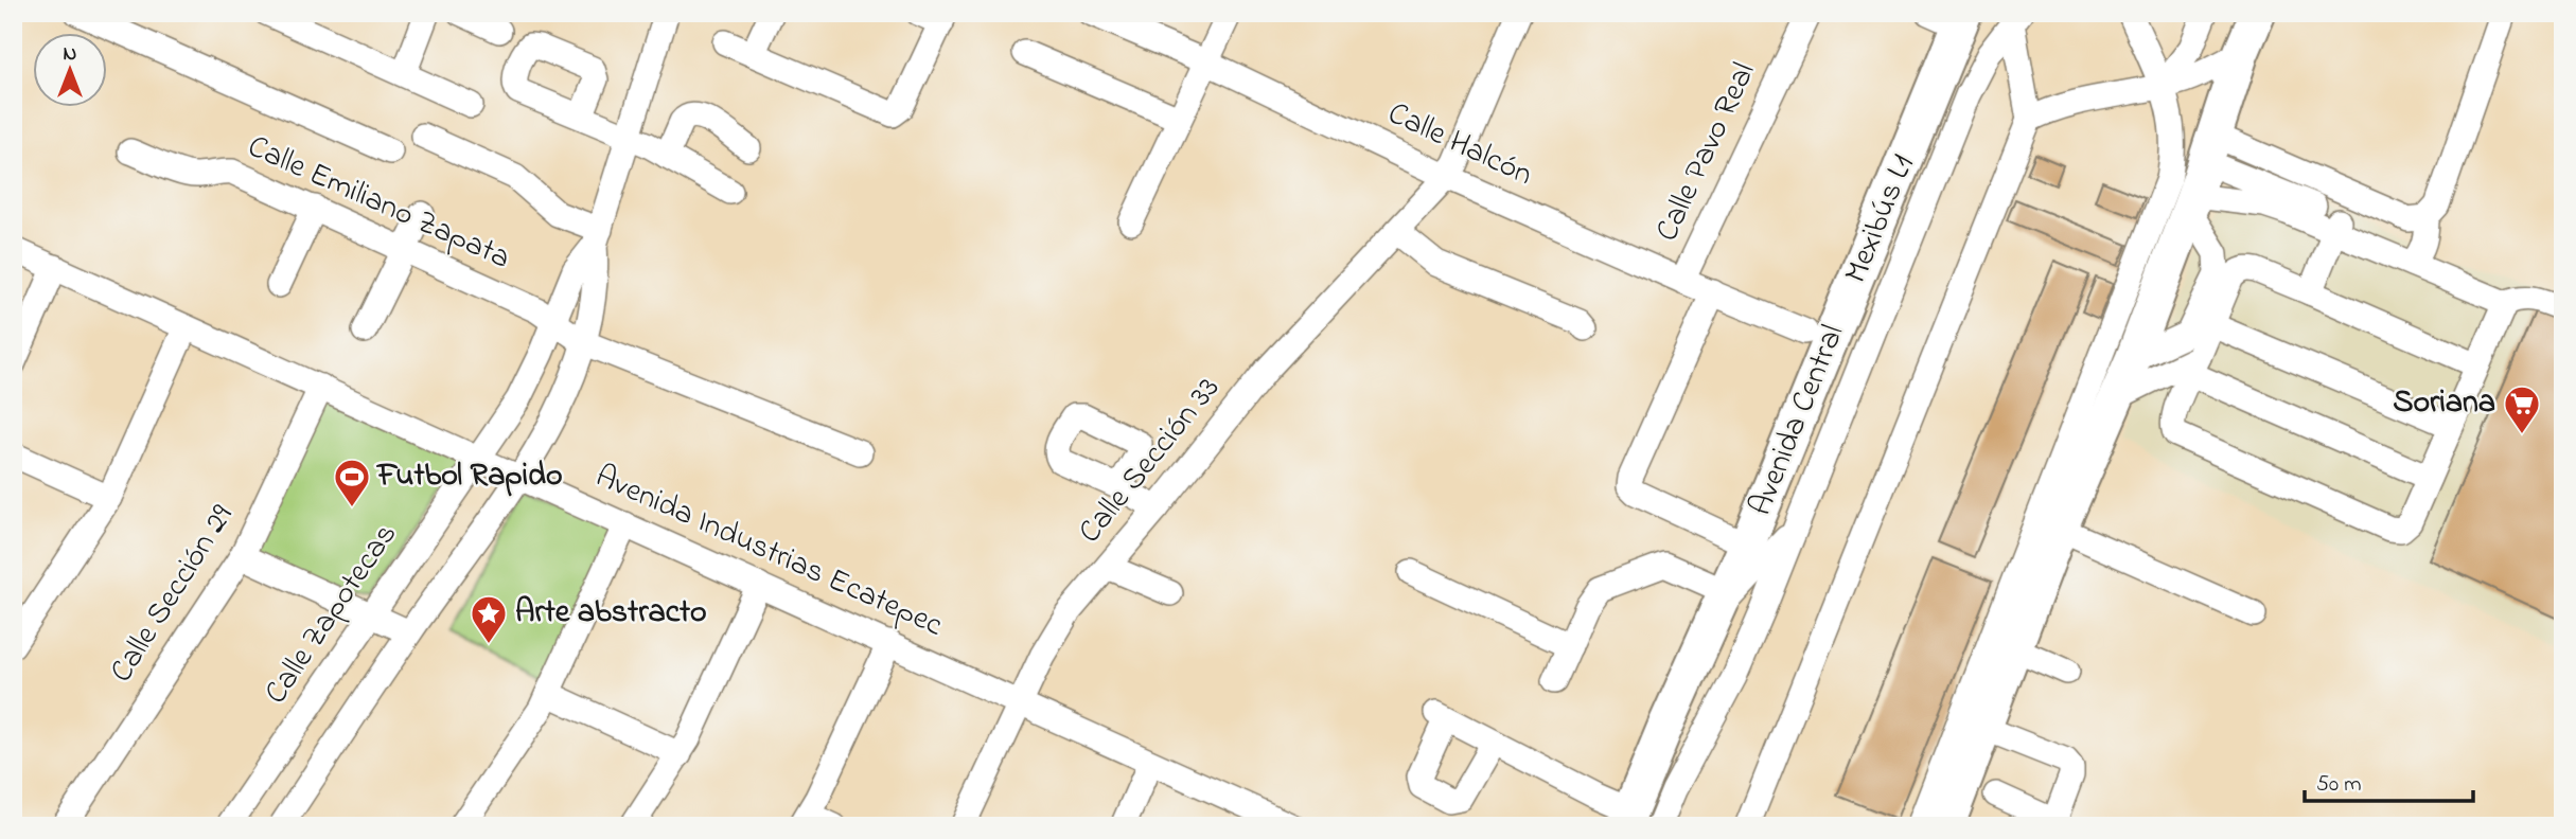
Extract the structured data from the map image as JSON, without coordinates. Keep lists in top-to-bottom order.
{
  "streets": {
    "highway": ["Avenida Central"],
    "street": [
      "Calle Halcón",
      "Calle Pavo Real",
      "Calle Emiliano Zapata",
      "Mexibús L1",
      "Calle Sección 33",
      "Avenida Industrias Ecatepec",
      "Calle Sección 29",
      "Calle Zapotecas"
    ]
  },
  "crossings": [
    ["Calle Halcón", "Calle Pavo Real"],
    ["Calle Halcón", "Calle Sección 33"],
    ["Calle Emiliano Zapata", "Calle Zapotecas"],
    ["Mexibús L1", "Avenida Central"],
    ["Calle Sección 33", "Avenida Industrias Ecatepec"],
    ["Avenida Industrias Ecatepec", "Calle Sección 29"],
    ["Avenida Industrias Ecatepec", "Calle Zapotecas"]
  ],
  "places": {
    "supermarket": ["Soriana"],
    "sports": ["Futbol Rapido"],
    "place": ["Arte abstracto"]
  },
  "scale_bar": "50 m",
  "north": "top"
}
